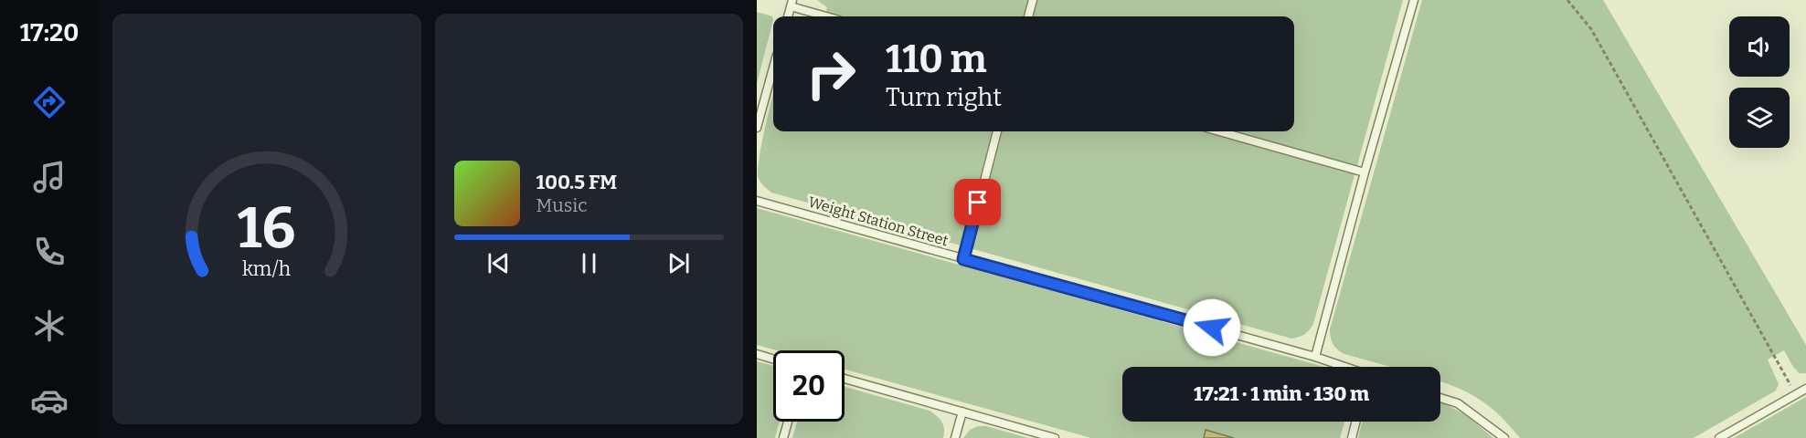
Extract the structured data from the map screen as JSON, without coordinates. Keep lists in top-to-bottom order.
{
  "streets": {
    "lane": ["Weight Station Street"]
  },
  "page": {
    "tabs": "17:20",
    "turn": ["110 m", "Turn right"],
    "song": ["100.5 FM", "Music"],
    "limit": "20",
    "trip": "17:21 · 1 min · 130 m",
    "gauge": ["16", "km/h"]
  }
}
